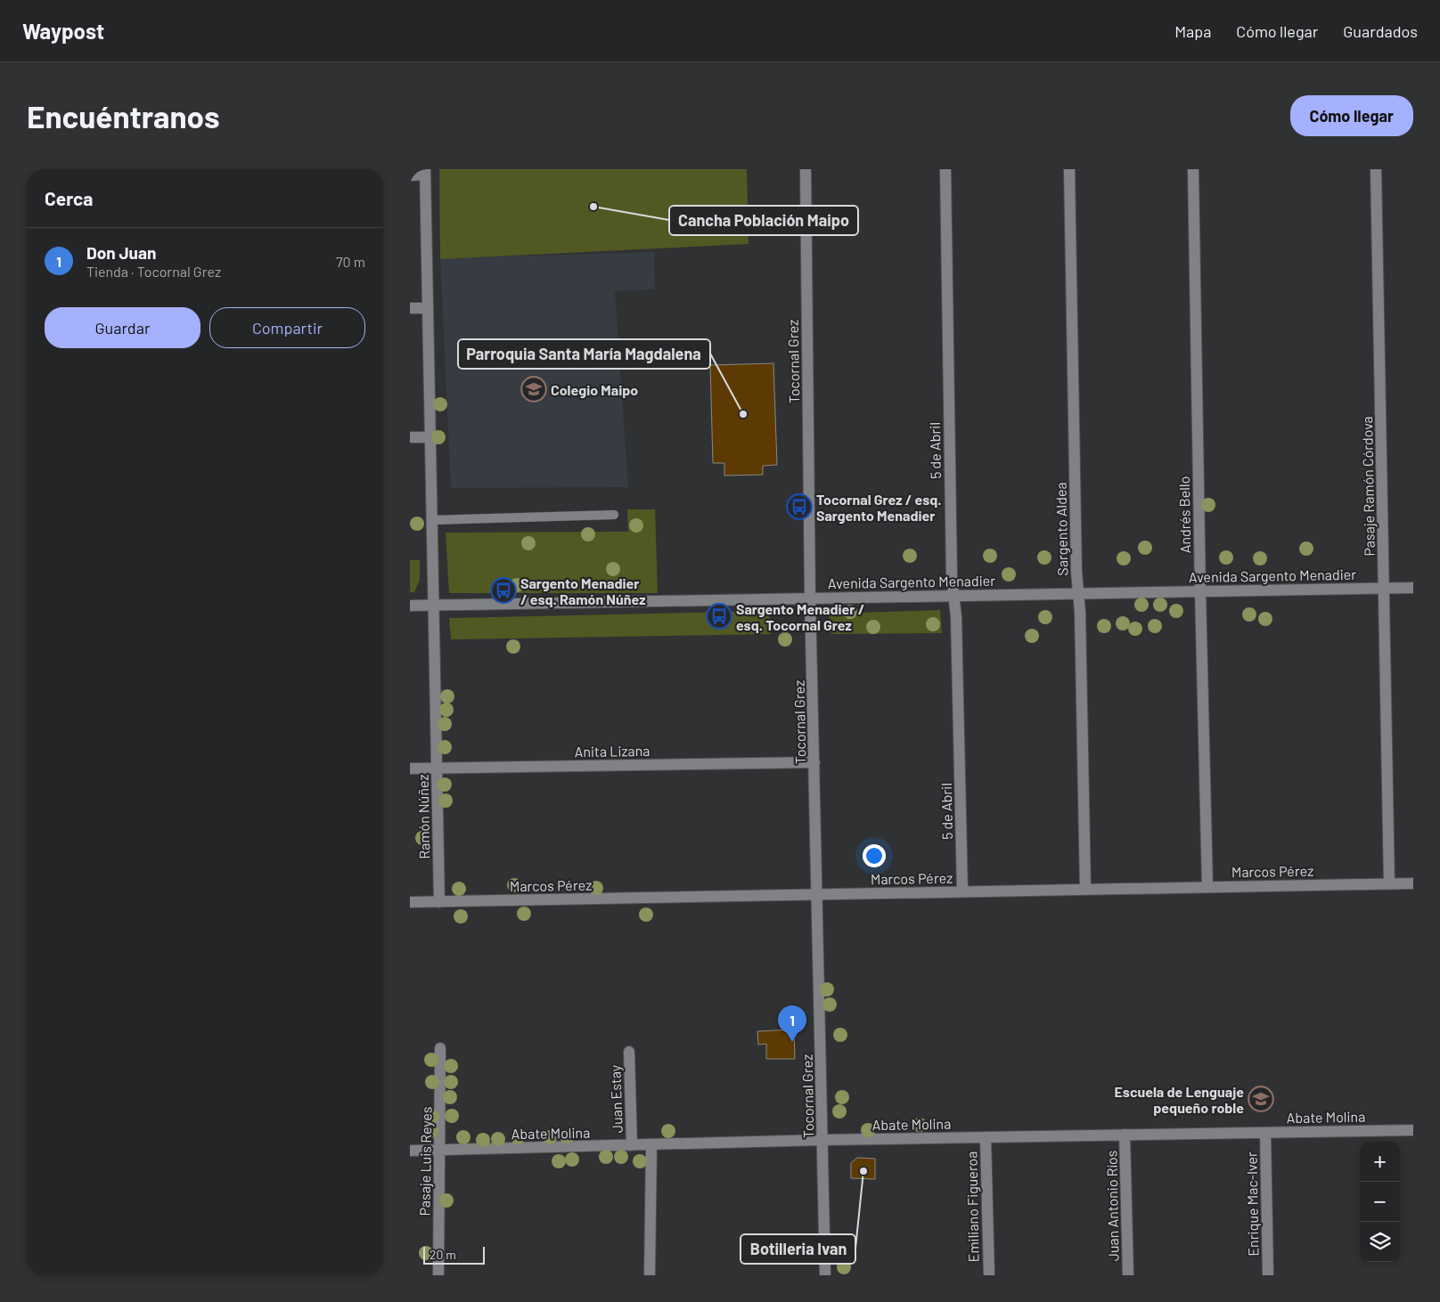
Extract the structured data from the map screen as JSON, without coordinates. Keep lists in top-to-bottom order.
{
  "streets": {
    "street": [
      "Tocornal Grez",
      "5 de Abril",
      "Pasaje Ramón Córdova",
      "Andrés Bello",
      "Sargento Aldea",
      "Avenida Sargento Menadier",
      "Anita Lizana",
      "Ramón Núñez",
      "Marcos Pérez",
      "Juan Estay",
      "Abate Molina",
      "Pasaje Luis Reyes",
      "Enrique Mac-Iver",
      "Juan Antonio Ríos",
      "Emiliano Figueroa"
    ]
  },
  "crossings": [
    ["Tocornal Grez", "Avenida Sargento Menadier"],
    ["Tocornal Grez", "Anita Lizana"],
    ["Tocornal Grez", "Marcos Pérez"],
    ["Tocornal Grez", "Abate Molina"],
    ["5 de Abril", "Avenida Sargento Menadier"],
    ["5 de Abril", "Marcos Pérez"],
    ["Pasaje Ramón Córdova", "Avenida Sargento Menadier"],
    ["Pasaje Ramón Córdova", "Marcos Pérez"],
    ["Andrés Bello", "Avenida Sargento Menadier"],
    ["Andrés Bello", "Marcos Pérez"],
    ["Sargento Aldea", "Avenida Sargento Menadier"],
    ["Sargento Aldea", "Marcos Pérez"],
    ["Avenida Sargento Menadier", "Ramón Núñez"],
    ["Anita Lizana", "Ramón Núñez"],
    ["Ramón Núñez", "Marcos Pérez"],
    ["Juan Estay", "Abate Molina"],
    ["Abate Molina", "Pasaje Luis Reyes"],
    ["Abate Molina", "Enrique Mac-Iver"],
    ["Abate Molina", "Juan Antonio Ríos"],
    ["Abate Molina", "Emiliano Figueroa"]
  ],
  "places": {
    "other": ["Cancha Población Maipo", "Parroquia Santa María Magdalena", "Botilleria Ivan"],
    "school or university": ["Colegio Maipo", "Escuela de Lenguaje pequeño roble"],
    "bus stop": ["Tocornal Grez / esq. Sargento Menadier", "Sargento Menadier / esq. Ramón Núñez", "Sargento Menadier / esq. Tocornal Grez"]
  },
  "scale_bar": "20 m",
  "page": {
    "header": "Waypost",
    "nav": ["Mapa", "Cómo llegar", "Guardados"],
    "buttons": [
      "Cómo llegar",
      ["Guardar", "Compartir"]
    ],
    "title": "Encuéntranos",
    "heading": "Cerca",
    "list": [
      {
        "mark": "1",
        "name": "Don Juan",
        "note": "Tienda · Tocornal Grez",
        "value": "70 m"
      }
    ],
    "pins": "1",
    "map_buttons": ["+", "−"],
    "scale": "20 m"
  }
}
